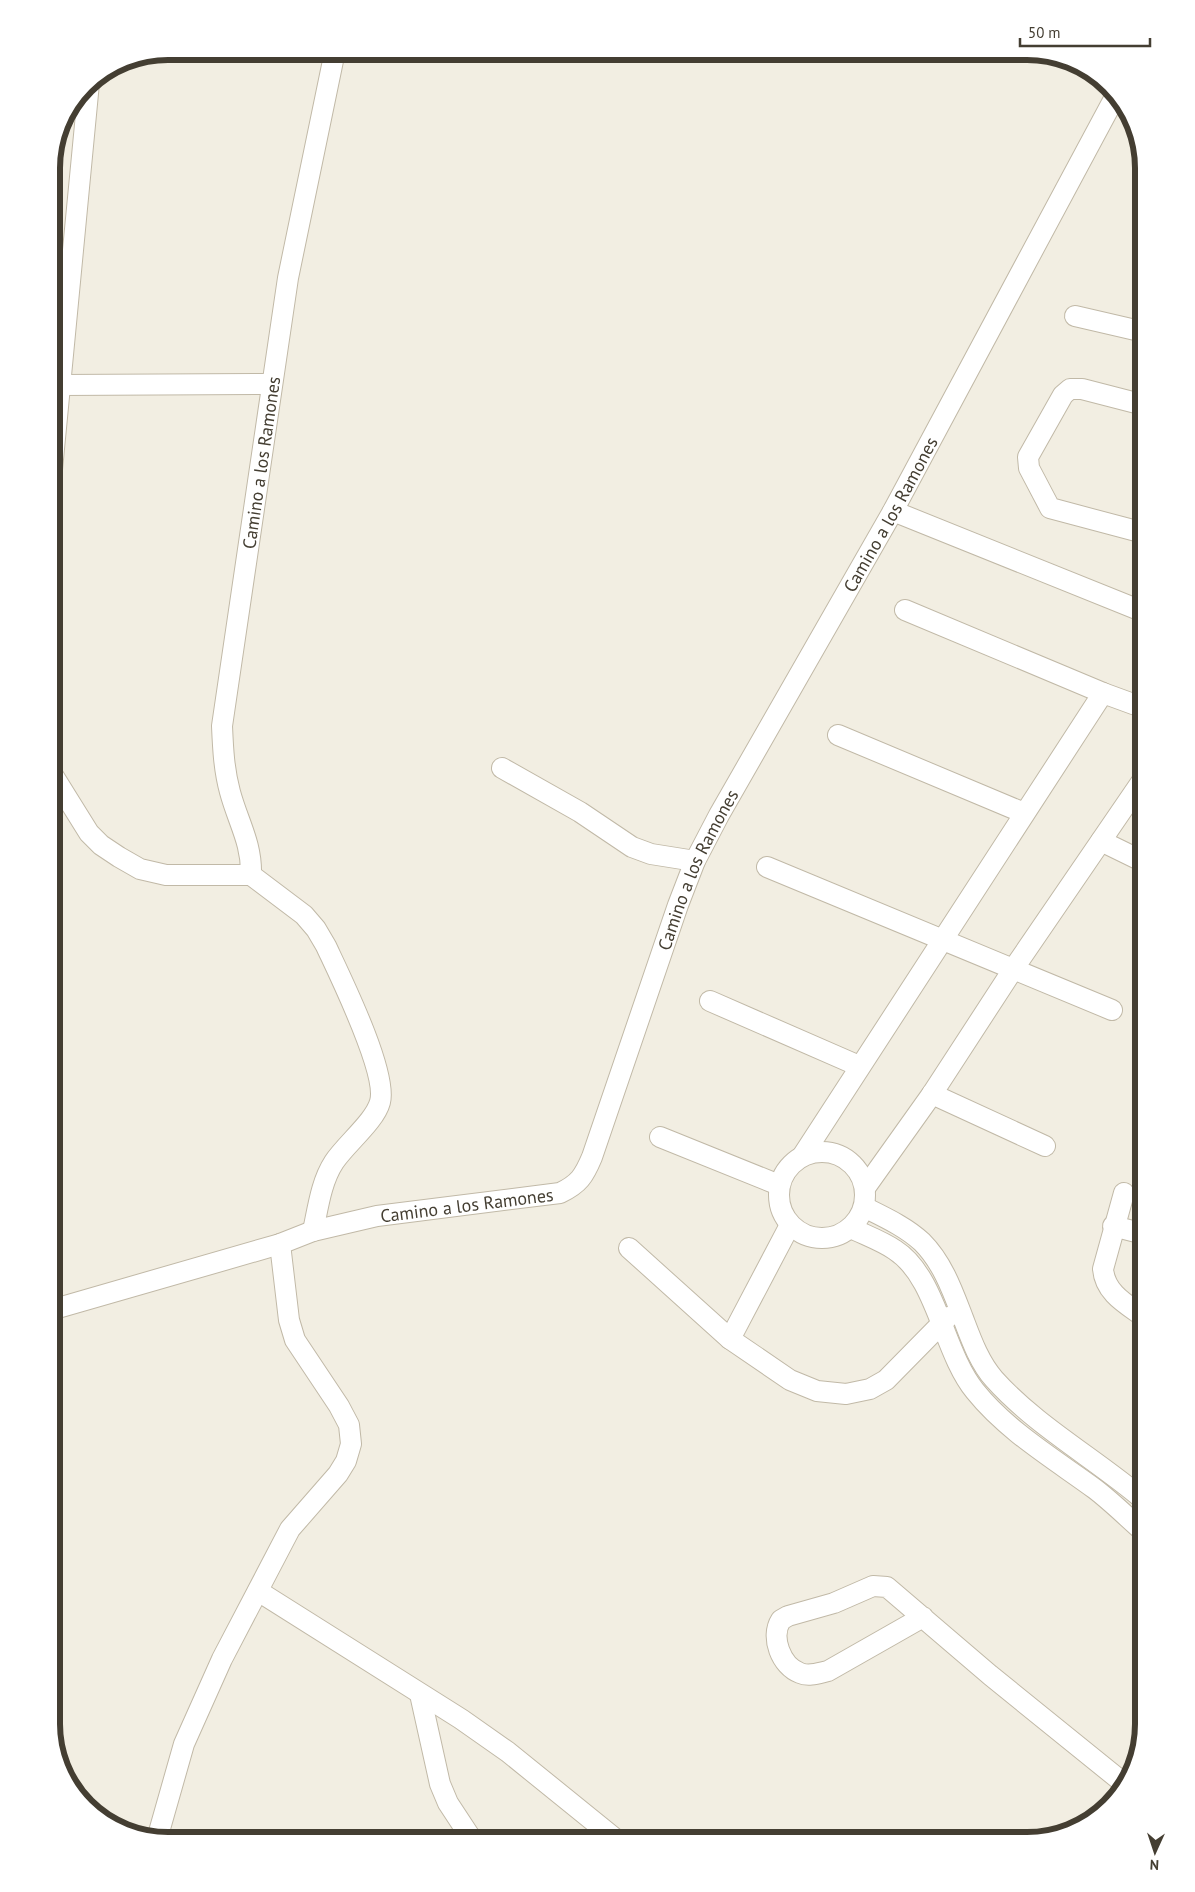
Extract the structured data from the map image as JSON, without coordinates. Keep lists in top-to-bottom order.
{
  "streets": {
    "street": ["Camino a los Ramones"]
  },
  "scale_bar": "50 m",
  "north": "bottom"
}
